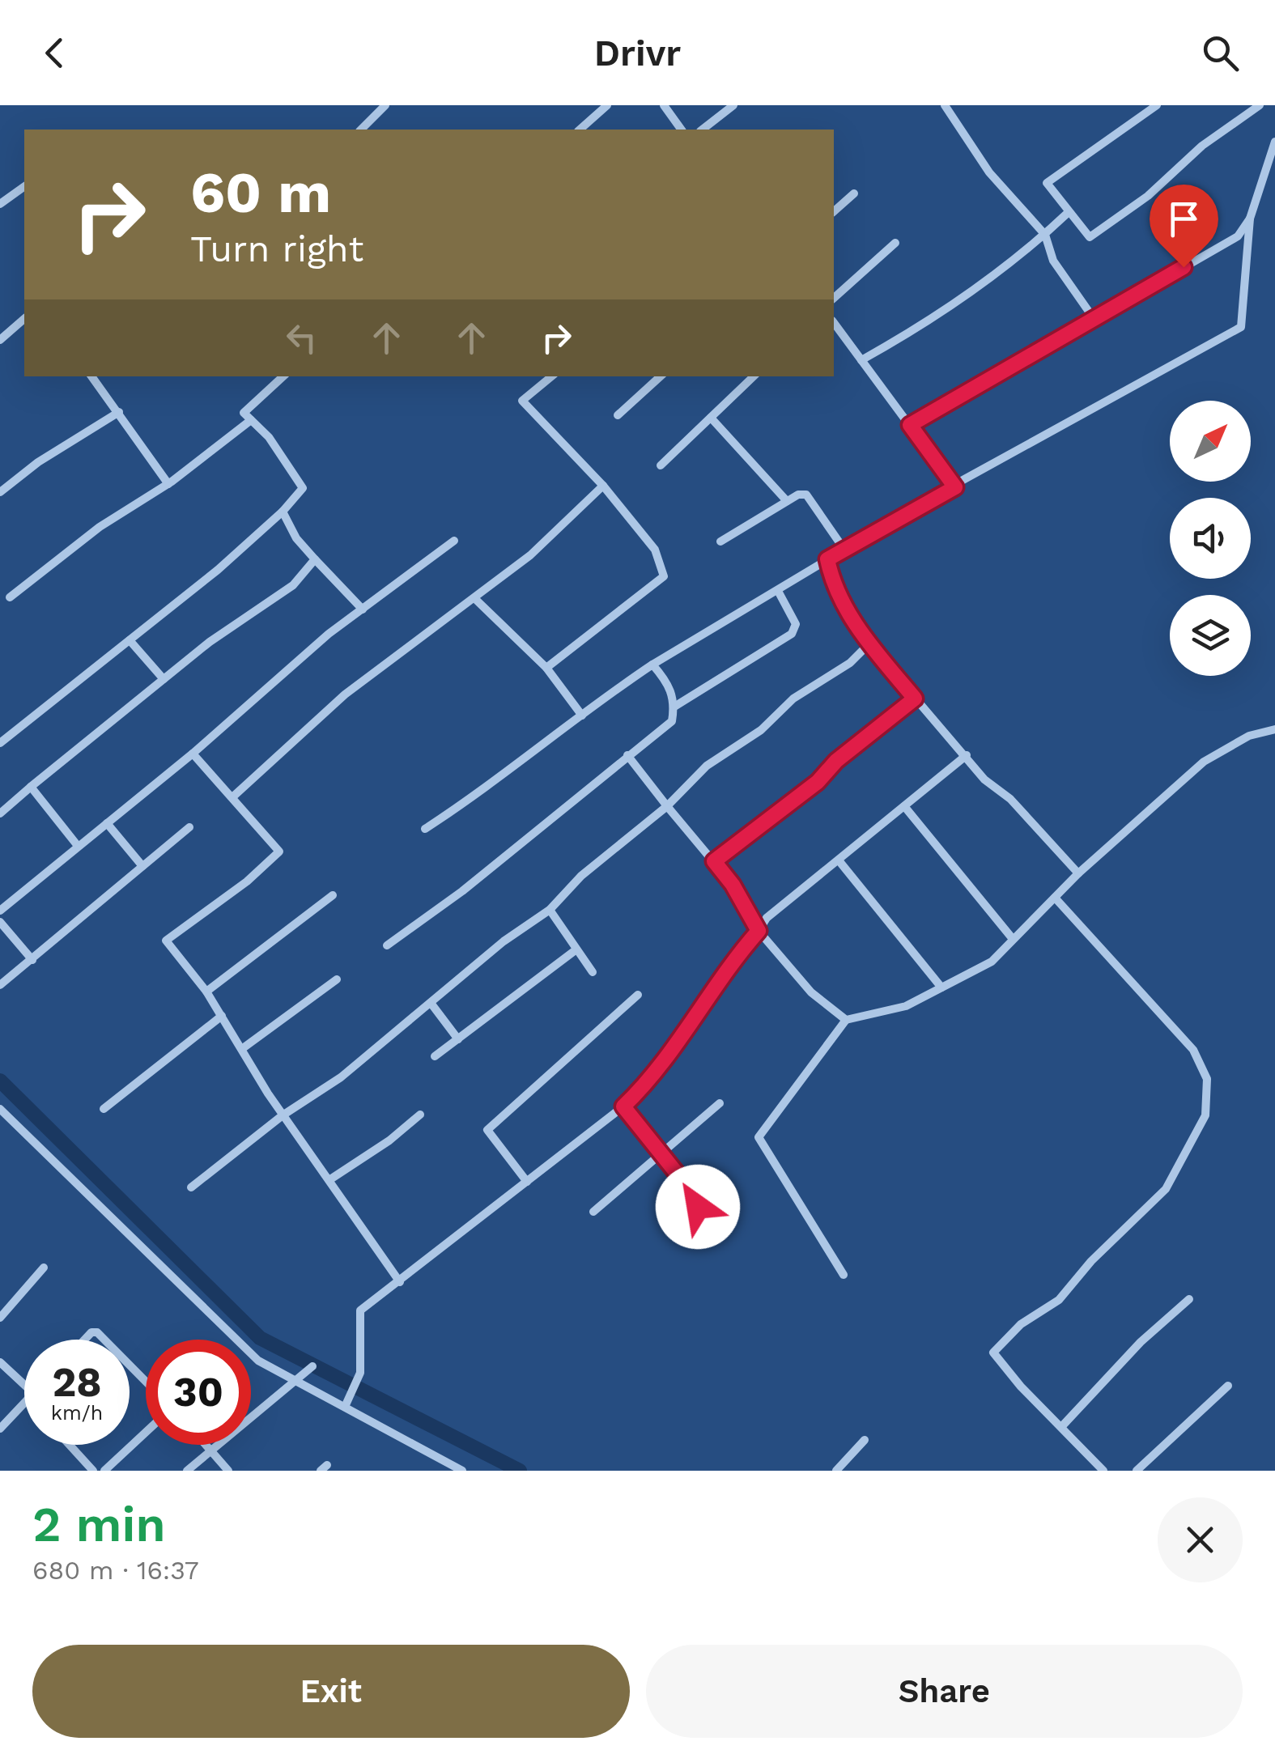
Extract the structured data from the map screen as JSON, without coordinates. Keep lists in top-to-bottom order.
{
  "north": "top right",
  "page": {
    "header": "Drivr",
    "turn": ["60 m", "Turn right"],
    "speed": "28 km/h",
    "limit": "30",
    "heading": ["2 min", "680 m · 16:37"],
    "buttons": ["Exit", "Share"]
  }
}
